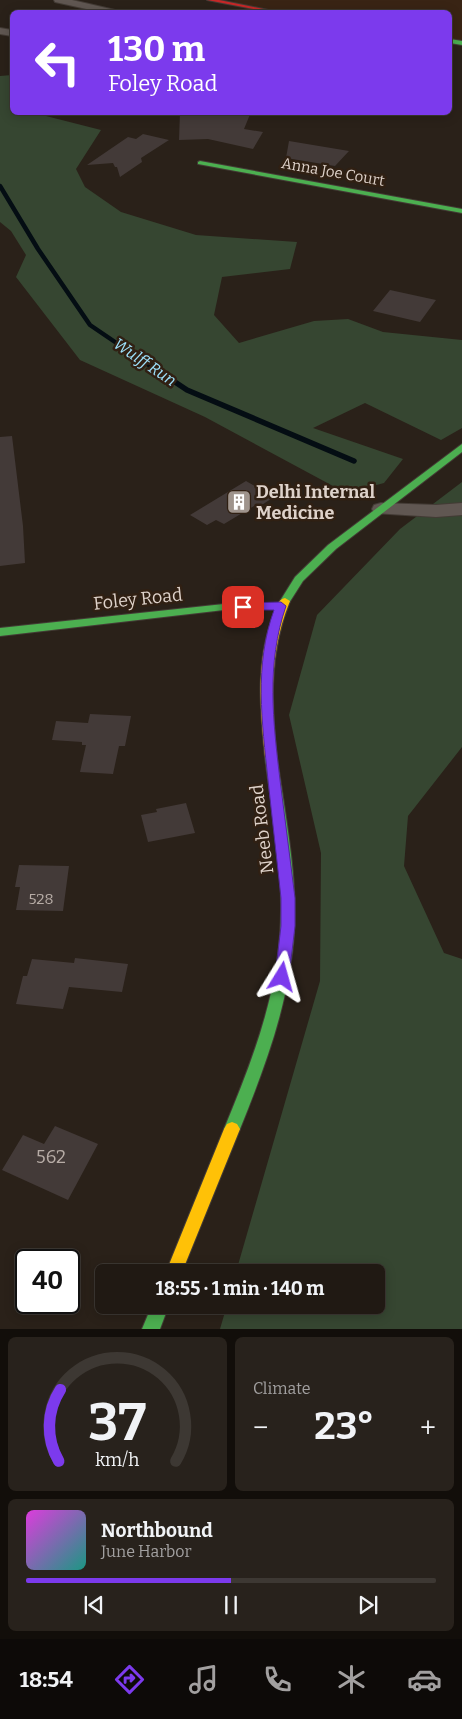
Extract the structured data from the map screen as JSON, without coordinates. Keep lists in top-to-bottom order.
{
  "streets": {
    "street": ["Anna Joe Court", "Foley Road", "Neeb Road"]
  },
  "crossings": [
    ["Foley Road", "Neeb Road"]
  ],
  "water": ["Wulff Run"],
  "places": {
    "building": ["Delhi Internal Medicine"]
  },
  "house_numbers": ["528", "562"],
  "page": {
    "turn": ["130 m", "Foley Road"],
    "limit": "40",
    "trip": "18:55 · 1 min · 140 m",
    "tile": "Climate",
    "heat": ["−", "23°", "+"],
    "song": ["Northbound", "June Harbor"],
    "tabs": "18:54",
    "gauge": ["37", "km/h"]
  }
}
